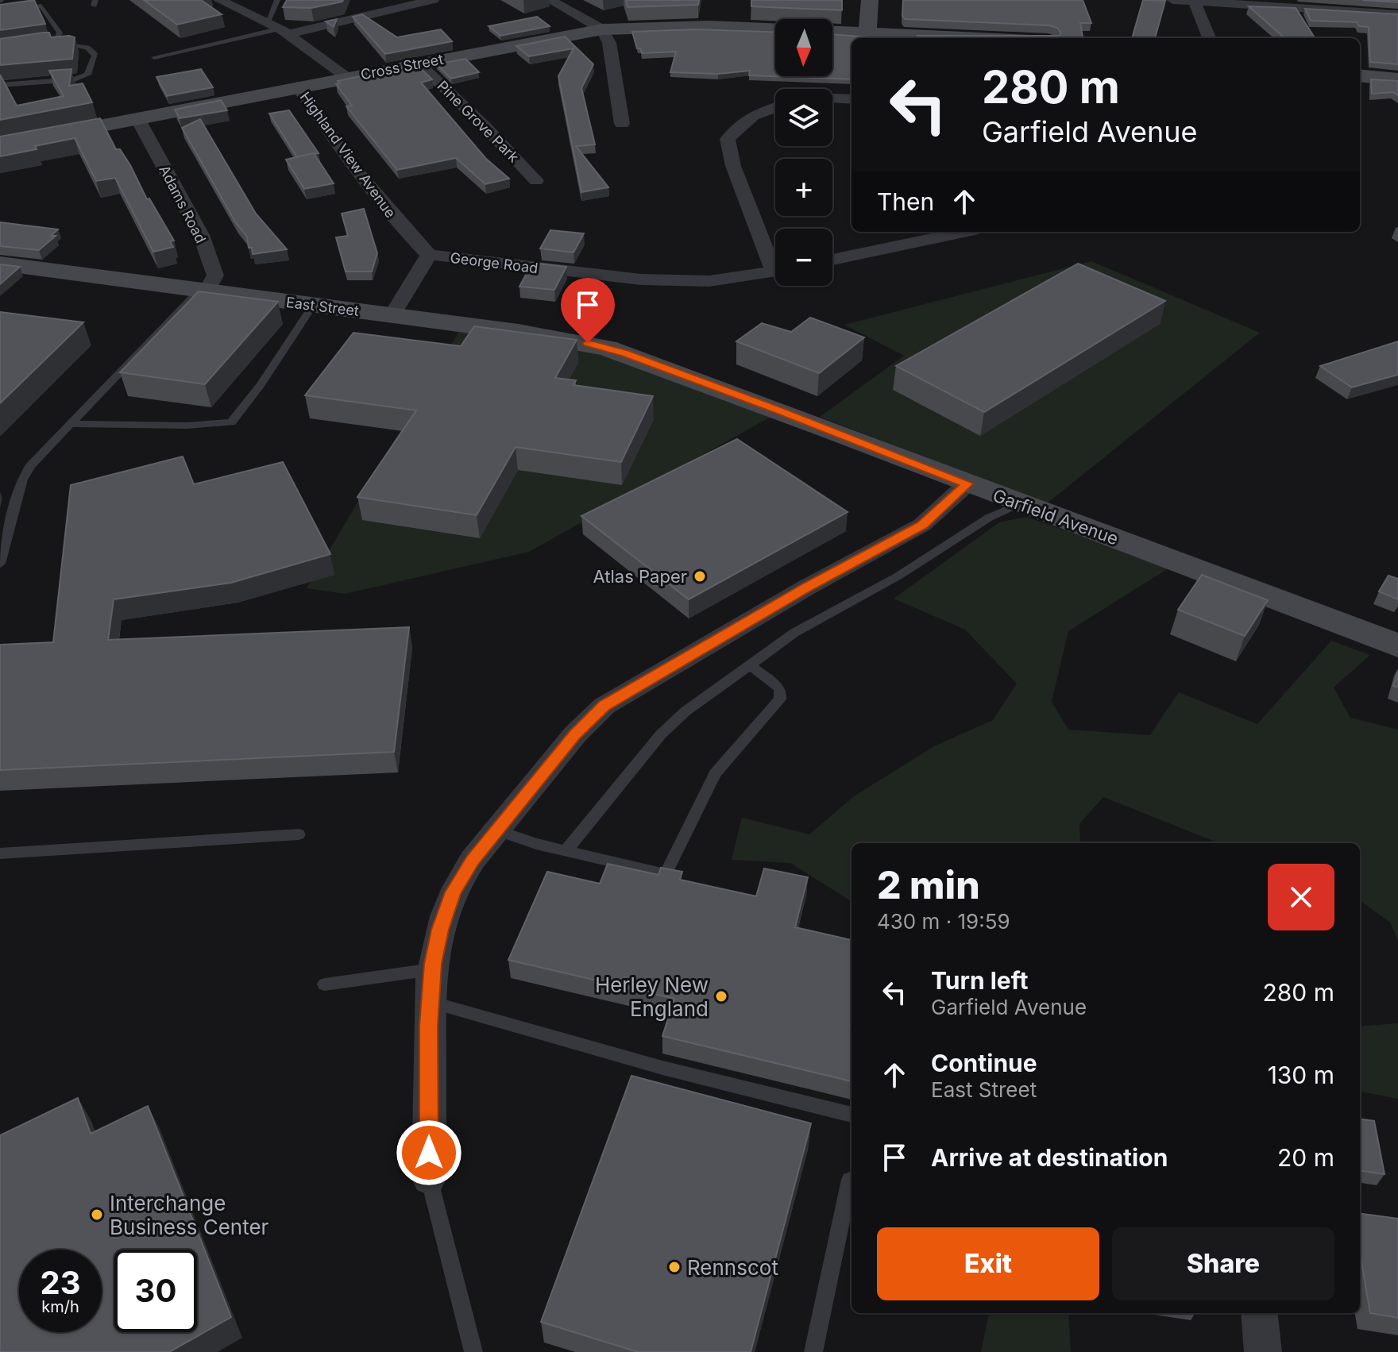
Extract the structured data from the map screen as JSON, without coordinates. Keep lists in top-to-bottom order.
{
  "streets": {
    "street": [
      "Cross Street",
      "Pine Grove Park",
      "Highland View Avenue",
      "Adams Road",
      "George Road",
      "East Street",
      "Garfield Avenue"
    ]
  },
  "crossings": [
    ["Cross Street", "Pine Grove Park"],
    ["Cross Street", "Highland View Avenue"],
    ["Cross Street", "Adams Road"],
    ["Highland View Avenue", "George Road"],
    ["Adams Road", "East Street"],
    ["East Street", "Garfield Avenue"]
  ],
  "places": [
    "Atlas Paper",
    "Herley New England",
    "Interchange Business Center",
    "Rennscot"
  ],
  "north": "bottom",
  "page": {
    "map_buttons": ["+", "−"],
    "turn": ["280 m", "Garfield Avenue"],
    "then": "Then",
    "heading": ["2 min", "430 m · 19:59"],
    "list": [
      {
        "name": "Turn left",
        "note": "Garfield Avenue",
        "value": "280 m"
      },
      {
        "name": "Continue",
        "note": "East Street",
        "value": "130 m"
      },
      {
        "name": "Arrive at destination",
        "value": "20 m"
      }
    ],
    "buttons": ["Exit", "Share"],
    "speed": "23 km/h",
    "limit": "30"
  }
}
